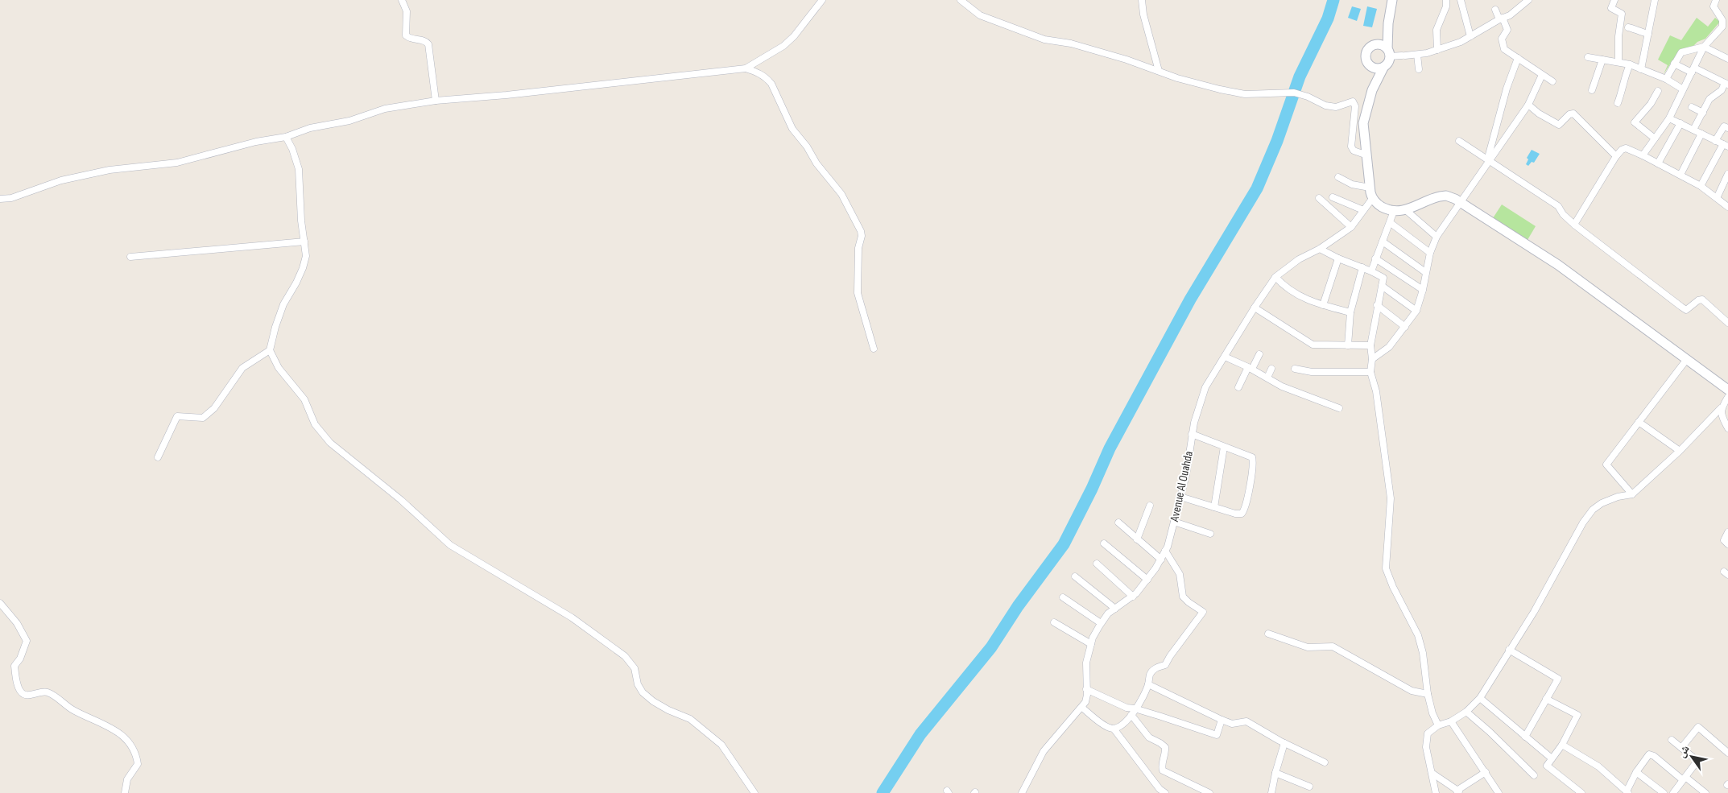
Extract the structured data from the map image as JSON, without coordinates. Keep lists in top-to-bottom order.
{
  "streets": {
    "street": ["Avenue Al Ouahda"]
  },
  "north": "top left"
}
